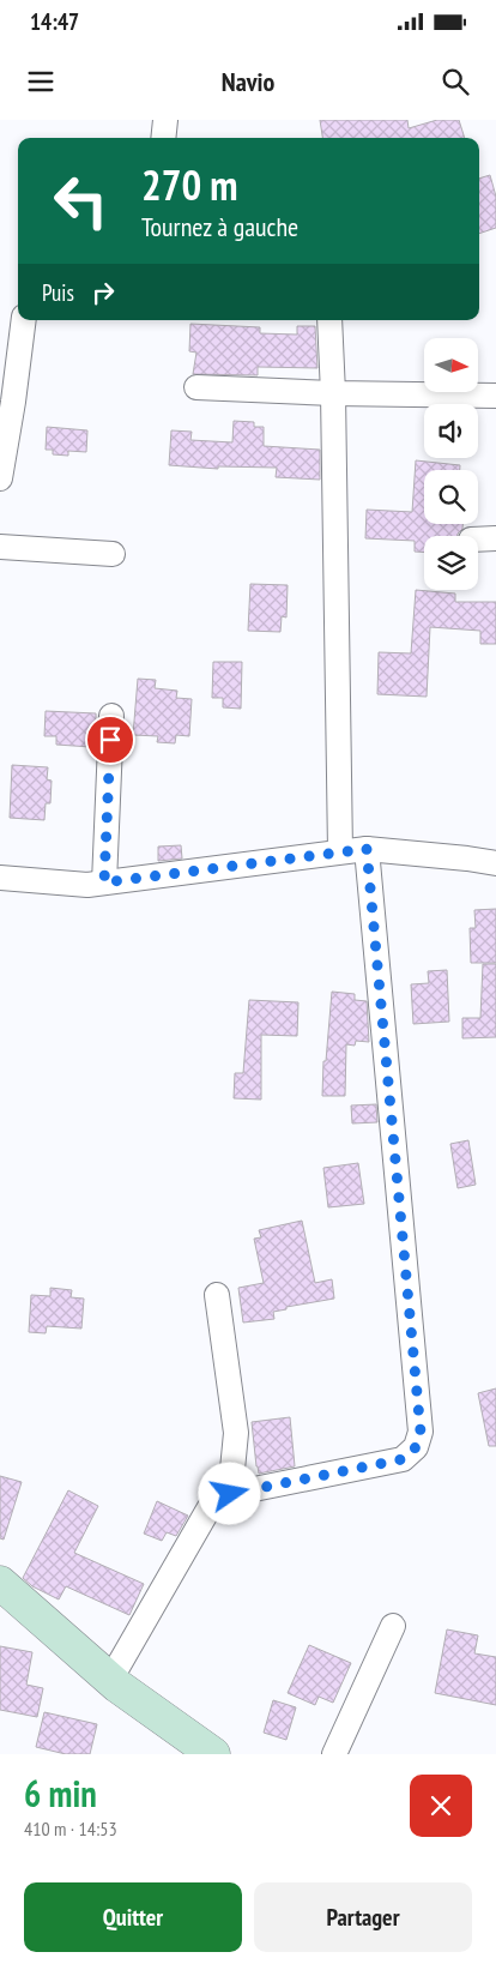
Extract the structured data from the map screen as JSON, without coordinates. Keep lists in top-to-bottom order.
{
  "north": "right",
  "page": {
    "status": "14:47",
    "header": "Navio",
    "turn": ["270 m", "Tournez à gauche"],
    "then": "Puis",
    "heading": ["6 min", "410 m · 14:53"],
    "buttons": ["Quitter", "Partager"]
  }
}
